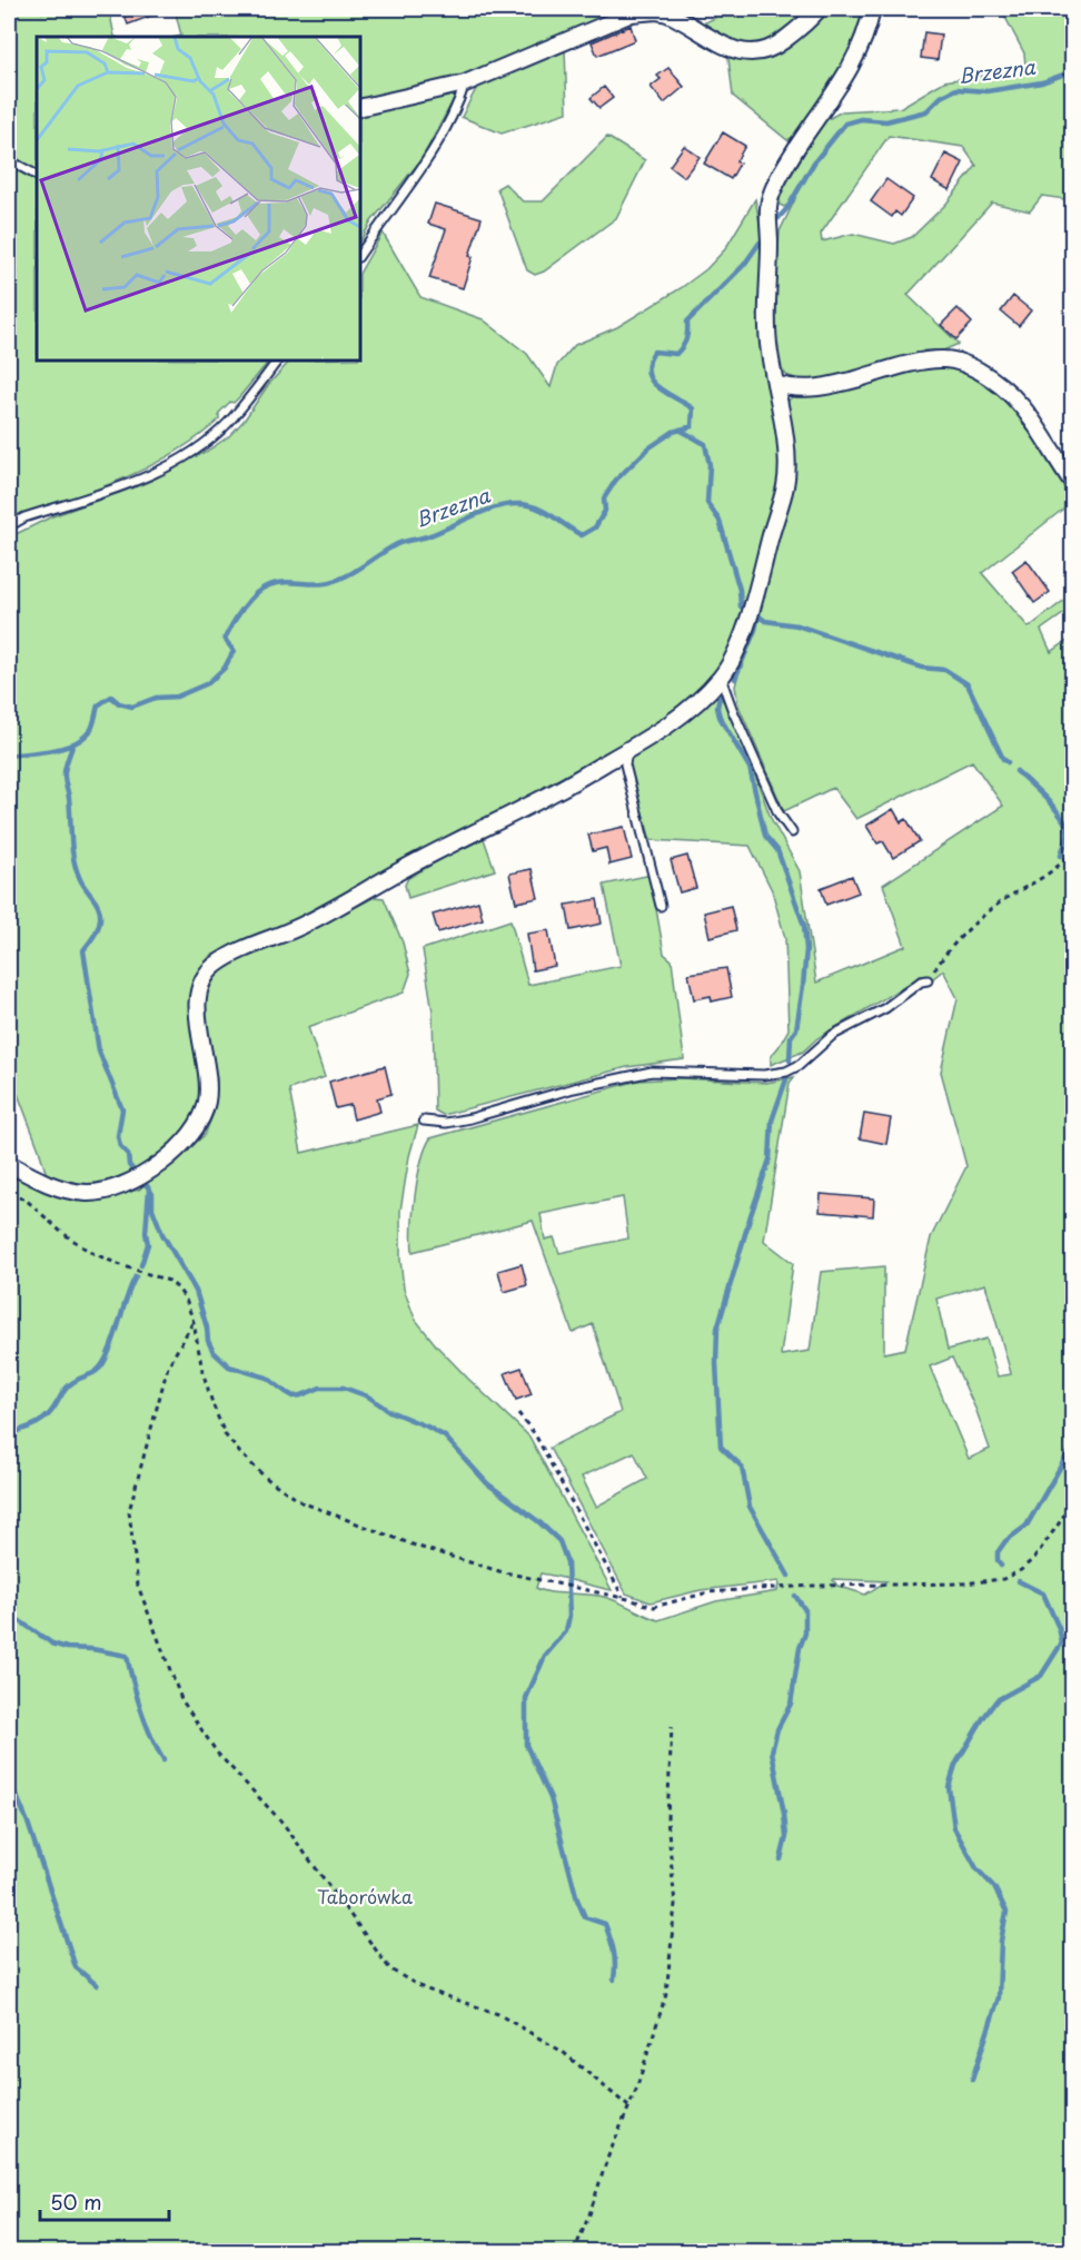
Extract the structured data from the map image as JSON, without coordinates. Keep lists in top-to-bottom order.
{
  "water": ["Brzezna"],
  "parks": ["Taborówka"],
  "scale_bar": "50 m"
}
